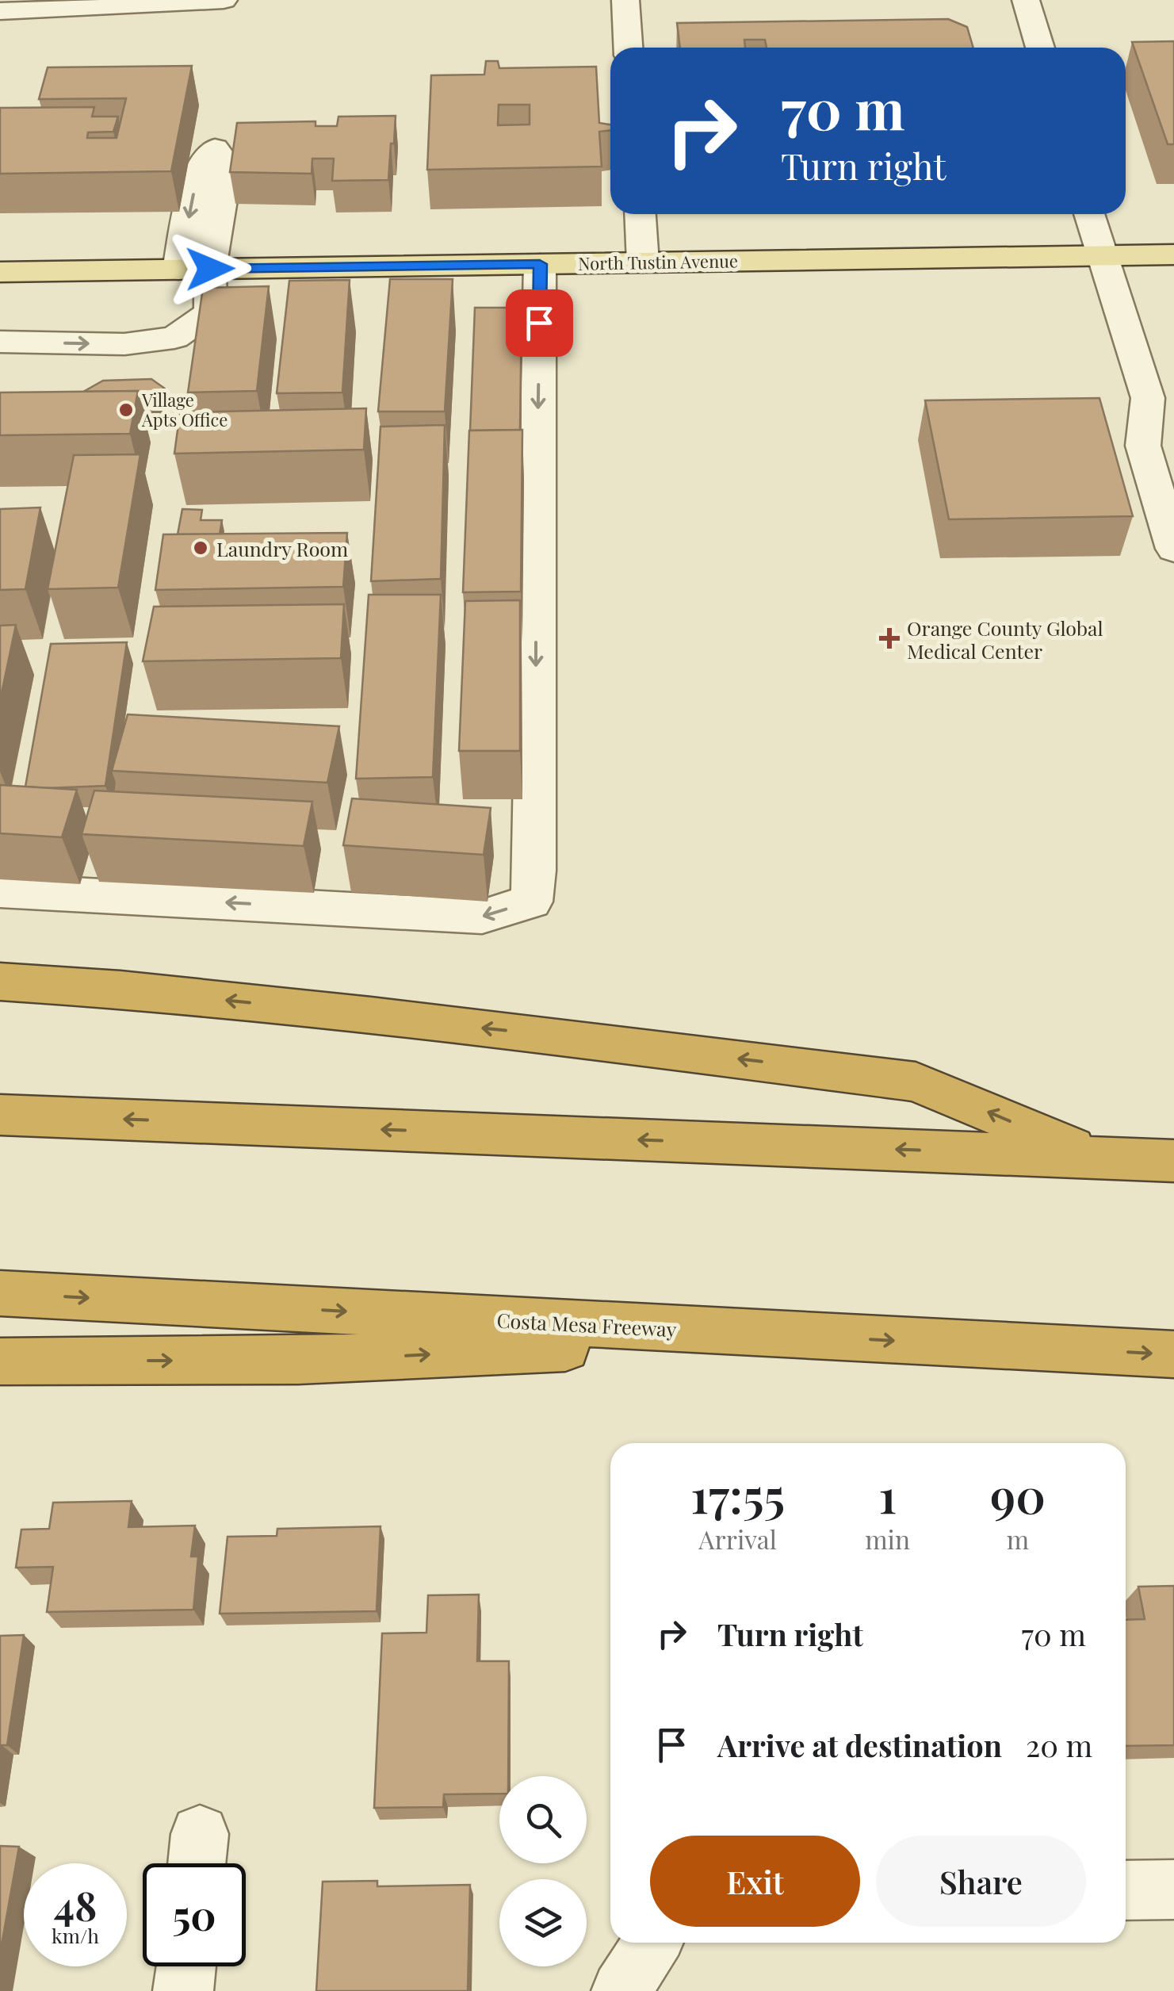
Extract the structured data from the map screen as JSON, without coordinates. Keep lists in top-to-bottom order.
{
  "streets": {
    "highway": ["Costa Mesa Freeway"],
    "main road": ["North Tustin Avenue"]
  },
  "places": {
    "other": ["Village Apts Office", "Laundry Room"],
    "health": ["Orange County Global Medical Center"]
  },
  "page": {
    "turn": ["70 m", "Turn right"],
    "eta": [
      "17:55",
      "Arrival",
      "1",
      "min",
      "90",
      "m"
    ],
    "list": [
      {
        "name": "Turn right",
        "value": "70 m"
      },
      {
        "name": "Arrive at destination",
        "value": "20 m"
      }
    ],
    "buttons": ["Exit", "Share"],
    "speed": "48 km/h",
    "limit": "50"
  }
}
